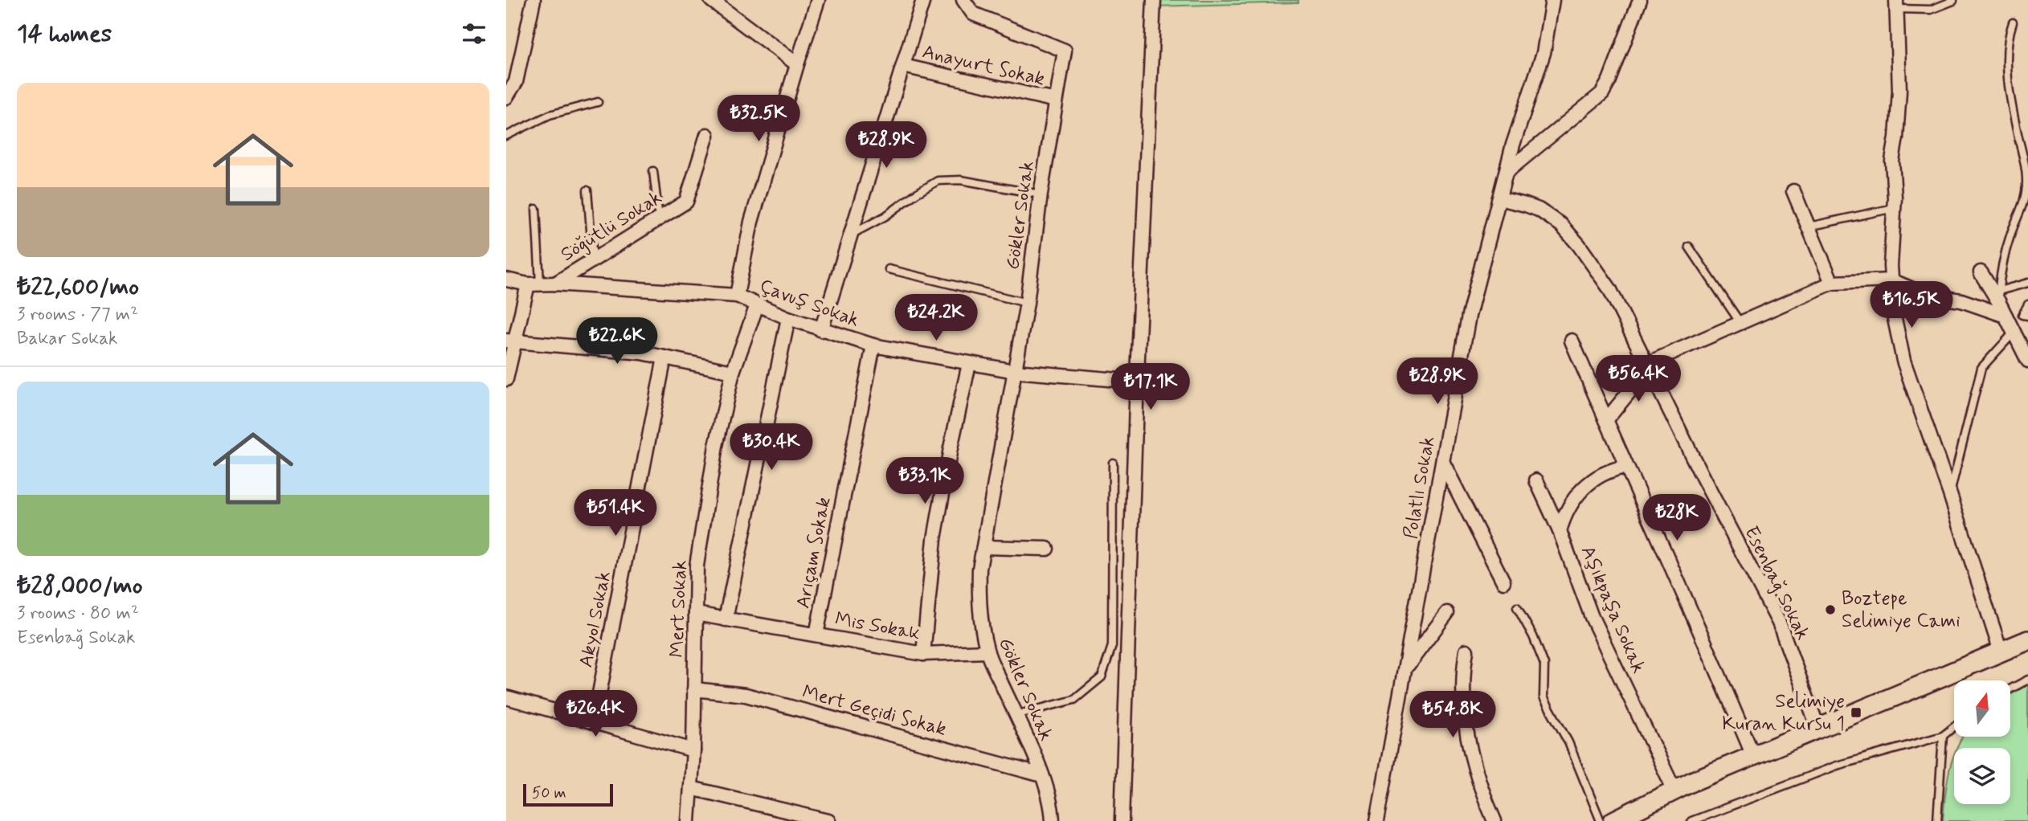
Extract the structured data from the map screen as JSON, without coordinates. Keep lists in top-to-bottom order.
{
  "streets": {
    "street": [
      "Anayurt Sokak",
      "Gökler Sokak",
      "Söğütlü Sokak",
      "Çavuş Sokak",
      "Polatlı Sokak",
      "Arıçam Sokak",
      "Esenbağ Sokak",
      "Mert Sokak",
      "Aşıkpaşa Sokak",
      "Akyol Sokak",
      "Mis Sokak",
      "Mert Geçidi Sokak"
    ]
  },
  "crossings": [
    ["Anayurt Sokak", "Gökler Sokak"],
    ["Gökler Sokak", "Çavuş Sokak"],
    ["Gökler Sokak", "Mis Sokak"],
    ["Gökler Sokak", "Mert Geçidi Sokak"],
    ["Söğütlü Sokak", "Çavuş Sokak"],
    ["Çavuş Sokak", "Arıçam Sokak"],
    ["Çavuş Sokak", "Mert Sokak"],
    ["Polatlı Sokak", "Esenbağ Sokak"],
    ["Arıçam Sokak", "Mis Sokak"],
    ["Mert Sokak", "Mis Sokak"],
    ["Mert Sokak", "Mert Geçidi Sokak"]
  ],
  "places": {
    "other": ["Boztepe Selimiye Cami"],
    "transit": ["Selimiye Kuran Kursu 1"]
  },
  "scale_bar": "50 m",
  "north": "top",
  "page": {
    "heading": "14 homes",
    "list": [
      {
        "name": "₺22,600/mo",
        "note": "3 rooms · 77 m² · Bakar Sokak"
      },
      {
        "name": "₺28,000/mo",
        "note": "3 rooms · 80 m² · Esenbağ Sokak"
      }
    ],
    "price": [
      "₺32.5K",
      "₺28.9K",
      "₺16.5K",
      "₺24.2K",
      "₺22.6K",
      "₺56.4K",
      "₺28.9K",
      "₺17.1K",
      "₺30.4K",
      "₺33.1K",
      "₺51.4K",
      "₺28K",
      "₺26.4K",
      "₺54.8K"
    ],
    "scale": "50 m"
  }
}
